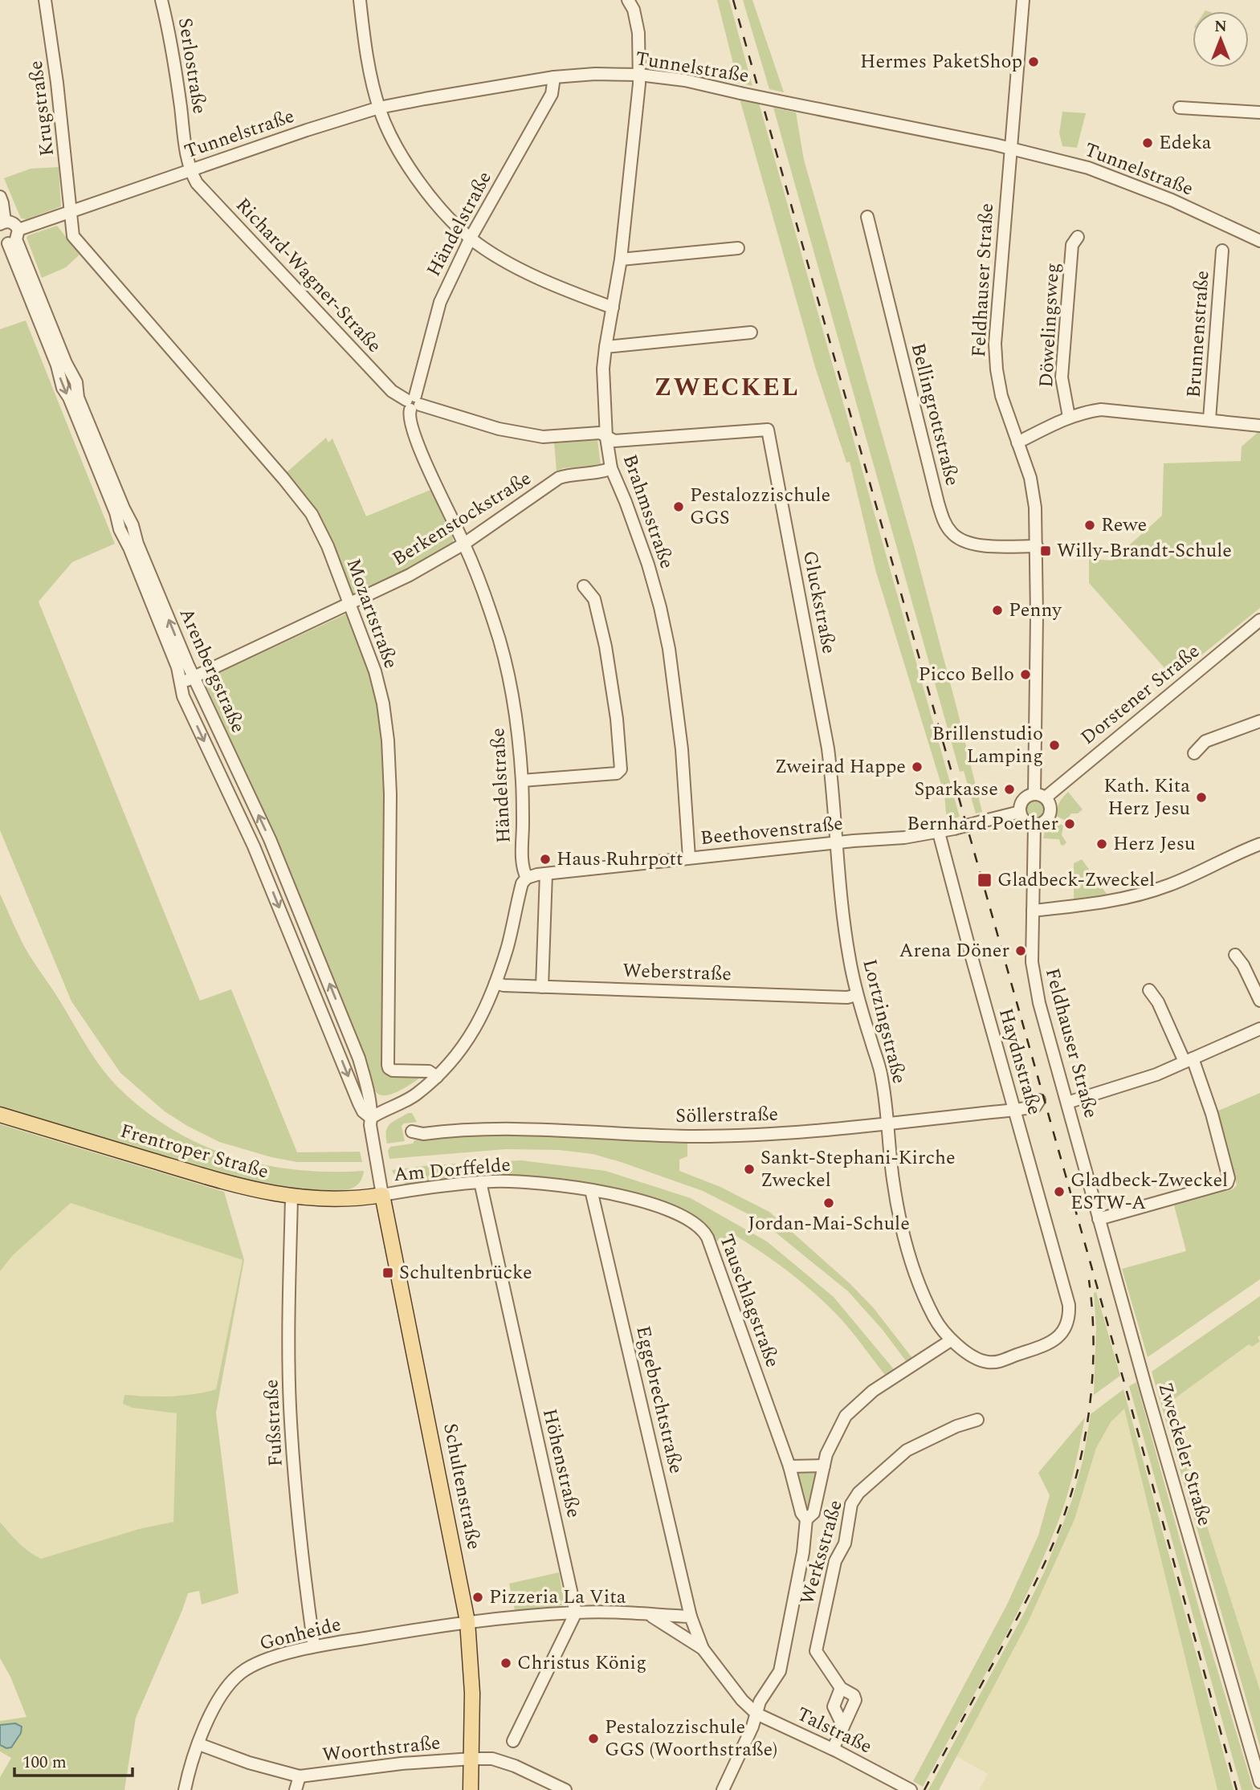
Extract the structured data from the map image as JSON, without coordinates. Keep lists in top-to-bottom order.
{
  "streets": {
    "main road": ["Frentroper Straße", "Schultenstraße"],
    "street": [
      "Serlostraße",
      "Tunnelstraße",
      "Krugstraße",
      "Händelstraße",
      "Richard-Wagner-Straße",
      "Feldhauser Straße",
      "Döwelingsweg",
      "Brunnenstraße",
      "Bellingrottstraße",
      "Brahmsstraße",
      "Berkenstockstraße",
      "Gluckstraße",
      "Mozartstraße",
      "Arenbergstraße",
      "Dorstener Straße",
      "Beethovenstraße",
      "Weberstraße",
      "Lortzingstraße",
      "Haydnstraße",
      "Söllerstraße",
      "Am Dorffelde",
      "Tauschlagstraße",
      "Eggebrechtstraße",
      "Fußstraße",
      "Zweckeler Straße",
      "Höhenstraße",
      "Werksstraße",
      "Gonheide",
      "Talstraße",
      "Woorthstraße"
    ]
  },
  "crossings": [
    ["Serlostraße", "Tunnelstraße"],
    ["Serlostraße", "Richard-Wagner-Straße"],
    ["Tunnelstraße", "Krugstraße"],
    ["Tunnelstraße", "Händelstraße"],
    ["Tunnelstraße", "Richard-Wagner-Straße"],
    ["Tunnelstraße", "Feldhauser Straße"],
    ["Tunnelstraße", "Brahmsstraße"],
    ["Tunnelstraße", "Mozartstraße"],
    ["Tunnelstraße", "Arenbergstraße"],
    ["Krugstraße", "Mozartstraße"],
    ["Händelstraße", "Richard-Wagner-Straße"],
    ["Händelstraße", "Berkenstockstraße"],
    ["Händelstraße", "Beethovenstraße"],
    ["Richard-Wagner-Straße", "Brahmsstraße"],
    ["Richard-Wagner-Straße", "Gluckstraße"],
    ["Feldhauser Straße", "Brunnenstraße"],
    ["Feldhauser Straße", "Bellingrottstraße"],
    ["Feldhauser Straße", "Dorstener Straße"],
    ["Feldhauser Straße", "Beethovenstraße"],
    ["Feldhauser Straße", "Zweckeler Straße"],
    ["Döwelingsweg", "Brunnenstraße"],
    ["Brahmsstraße", "Berkenstockstraße"],
    ["Brahmsstraße", "Gluckstraße"],
    ["Brahmsstraße", "Beethovenstraße"],
    ["Berkenstockstraße", "Mozartstraße"],
    ["Berkenstockstraße", "Arenbergstraße"],
    ["Gluckstraße", "Beethovenstraße"],
    ["Gluckstraße", "Lortzingstraße"],
    ["Arenbergstraße", "Frentroper Straße"],
    ["Arenbergstraße", "Am Dorffelde"],
    ["Arenbergstraße", "Schultenstraße"],
    ["Dorstener Straße", "Beethovenstraße"],
    ["Beethovenstraße", "Lortzingstraße"],
    ["Beethovenstraße", "Haydnstraße"],
    ["Weberstraße", "Lortzingstraße"],
    ["Lortzingstraße", "Haydnstraße"],
    ["Lortzingstraße", "Söllerstraße"],
    ["Lortzingstraße", "Tauschlagstraße"],
    ["Haydnstraße", "Söllerstraße"],
    ["Frentroper Straße", "Am Dorffelde"],
    ["Frentroper Straße", "Fußstraße"],
    ["Frentroper Straße", "Schultenstraße"],
    ["Am Dorffelde", "Tauschlagstraße"],
    ["Am Dorffelde", "Eggebrechtstraße"],
    ["Am Dorffelde", "Höhenstraße"],
    ["Am Dorffelde", "Schultenstraße"],
    ["Tauschlagstraße", "Eggebrechtstraße"],
    ["Tauschlagstraße", "Talstraße"],
    ["Eggebrechtstraße", "Talstraße"],
    ["Fußstraße", "Gonheide"],
    ["Schultenstraße", "Gonheide"],
    ["Schultenstraße", "Woorthstraße"],
    ["Werksstraße", "Talstraße"],
    ["Gonheide", "Woorthstraße"]
  ],
  "districts": ["ZWECKEL"],
  "places": {
    "other": [
      "Hermes PaketShop",
      "Edeka",
      "Pestalozzischule GGS",
      "Rewe",
      "Penny",
      "Picco Bello",
      "Brillenstudio Lamping",
      "Zweirad Happe",
      "Sparkasse",
      "Kath. Kita Herz Jesu",
      "Bernhard Poether",
      "Herz Jesu",
      "Haus Ruhrpott",
      "Arena Döner",
      "Sankt-Stephani-Kirche Zweckel",
      "Gladbeck-Zweckel ESTW-A",
      "Jordan-Mai-Schule",
      "Pizzeria La Vita",
      "Christus König",
      "Pestalozzischule GGS (Woorthstraße)"
    ],
    "transit": ["Willy-Brandt-Schule", "Gladbeck-Zweckel", "Schultenbrücke"]
  },
  "scale_bar": "100 m",
  "north": "top"
}
